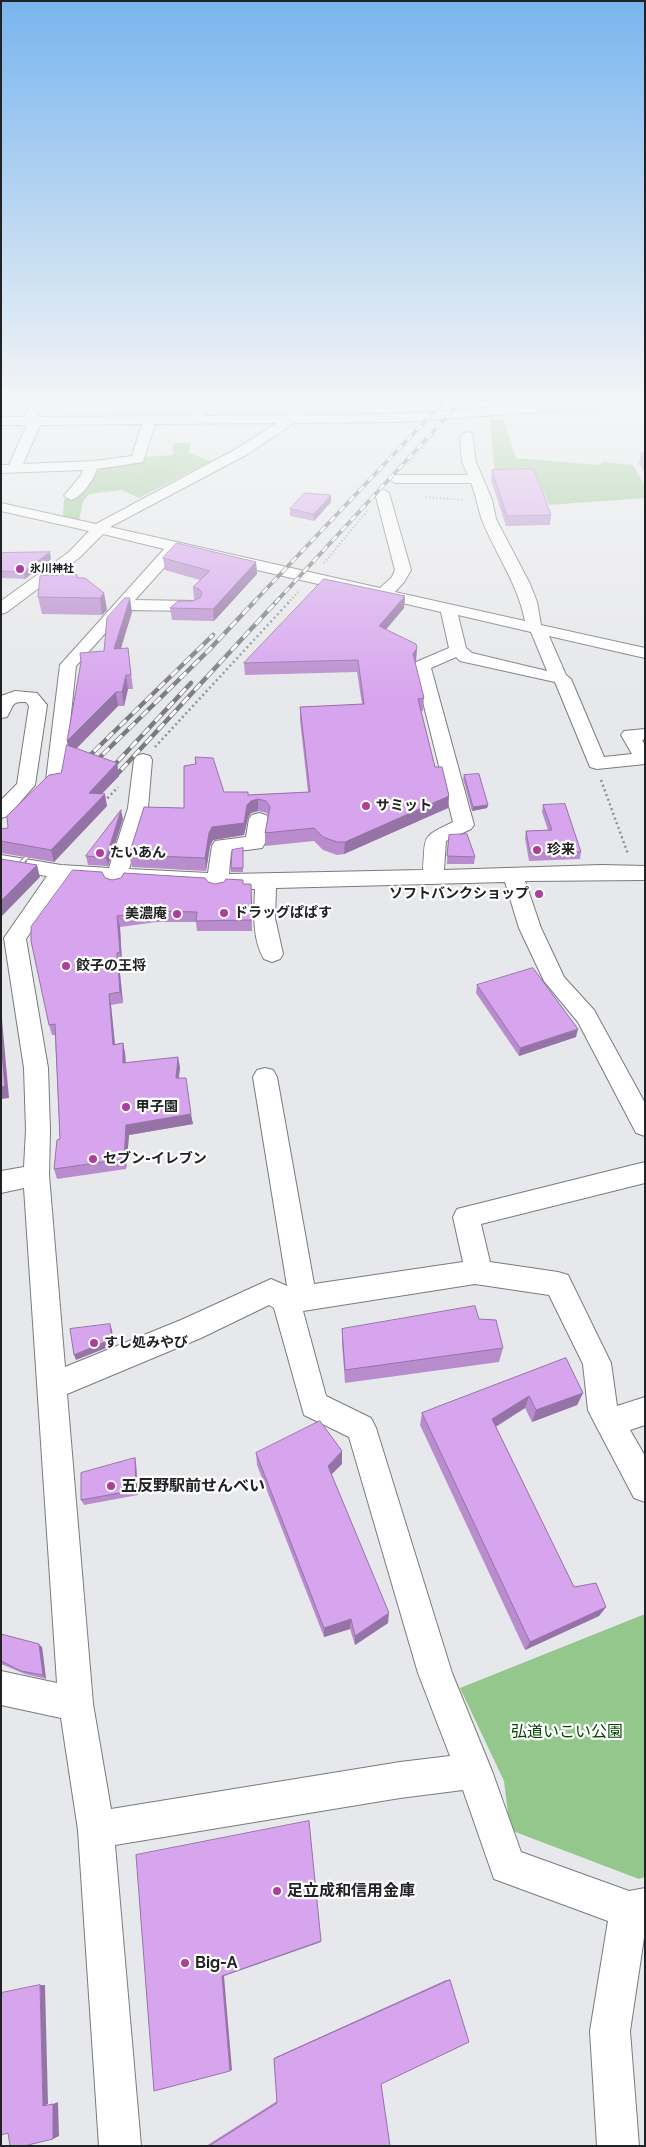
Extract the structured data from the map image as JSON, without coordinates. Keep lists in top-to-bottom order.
{
  "parks": ["弘道いこい公園"],
  "places": [
    "氷川神社",
    "サミット",
    "珍来",
    "たいあん",
    "ソフトバンクショップ",
    "ドラッグぱぱす",
    "美濃庵",
    "餃子の王将",
    "甲子園",
    "セブン-イレブン",
    "すし処みやび",
    "五反野駅前せんべい",
    "足立成和信用金庫",
    "Big-A"
  ]
}
